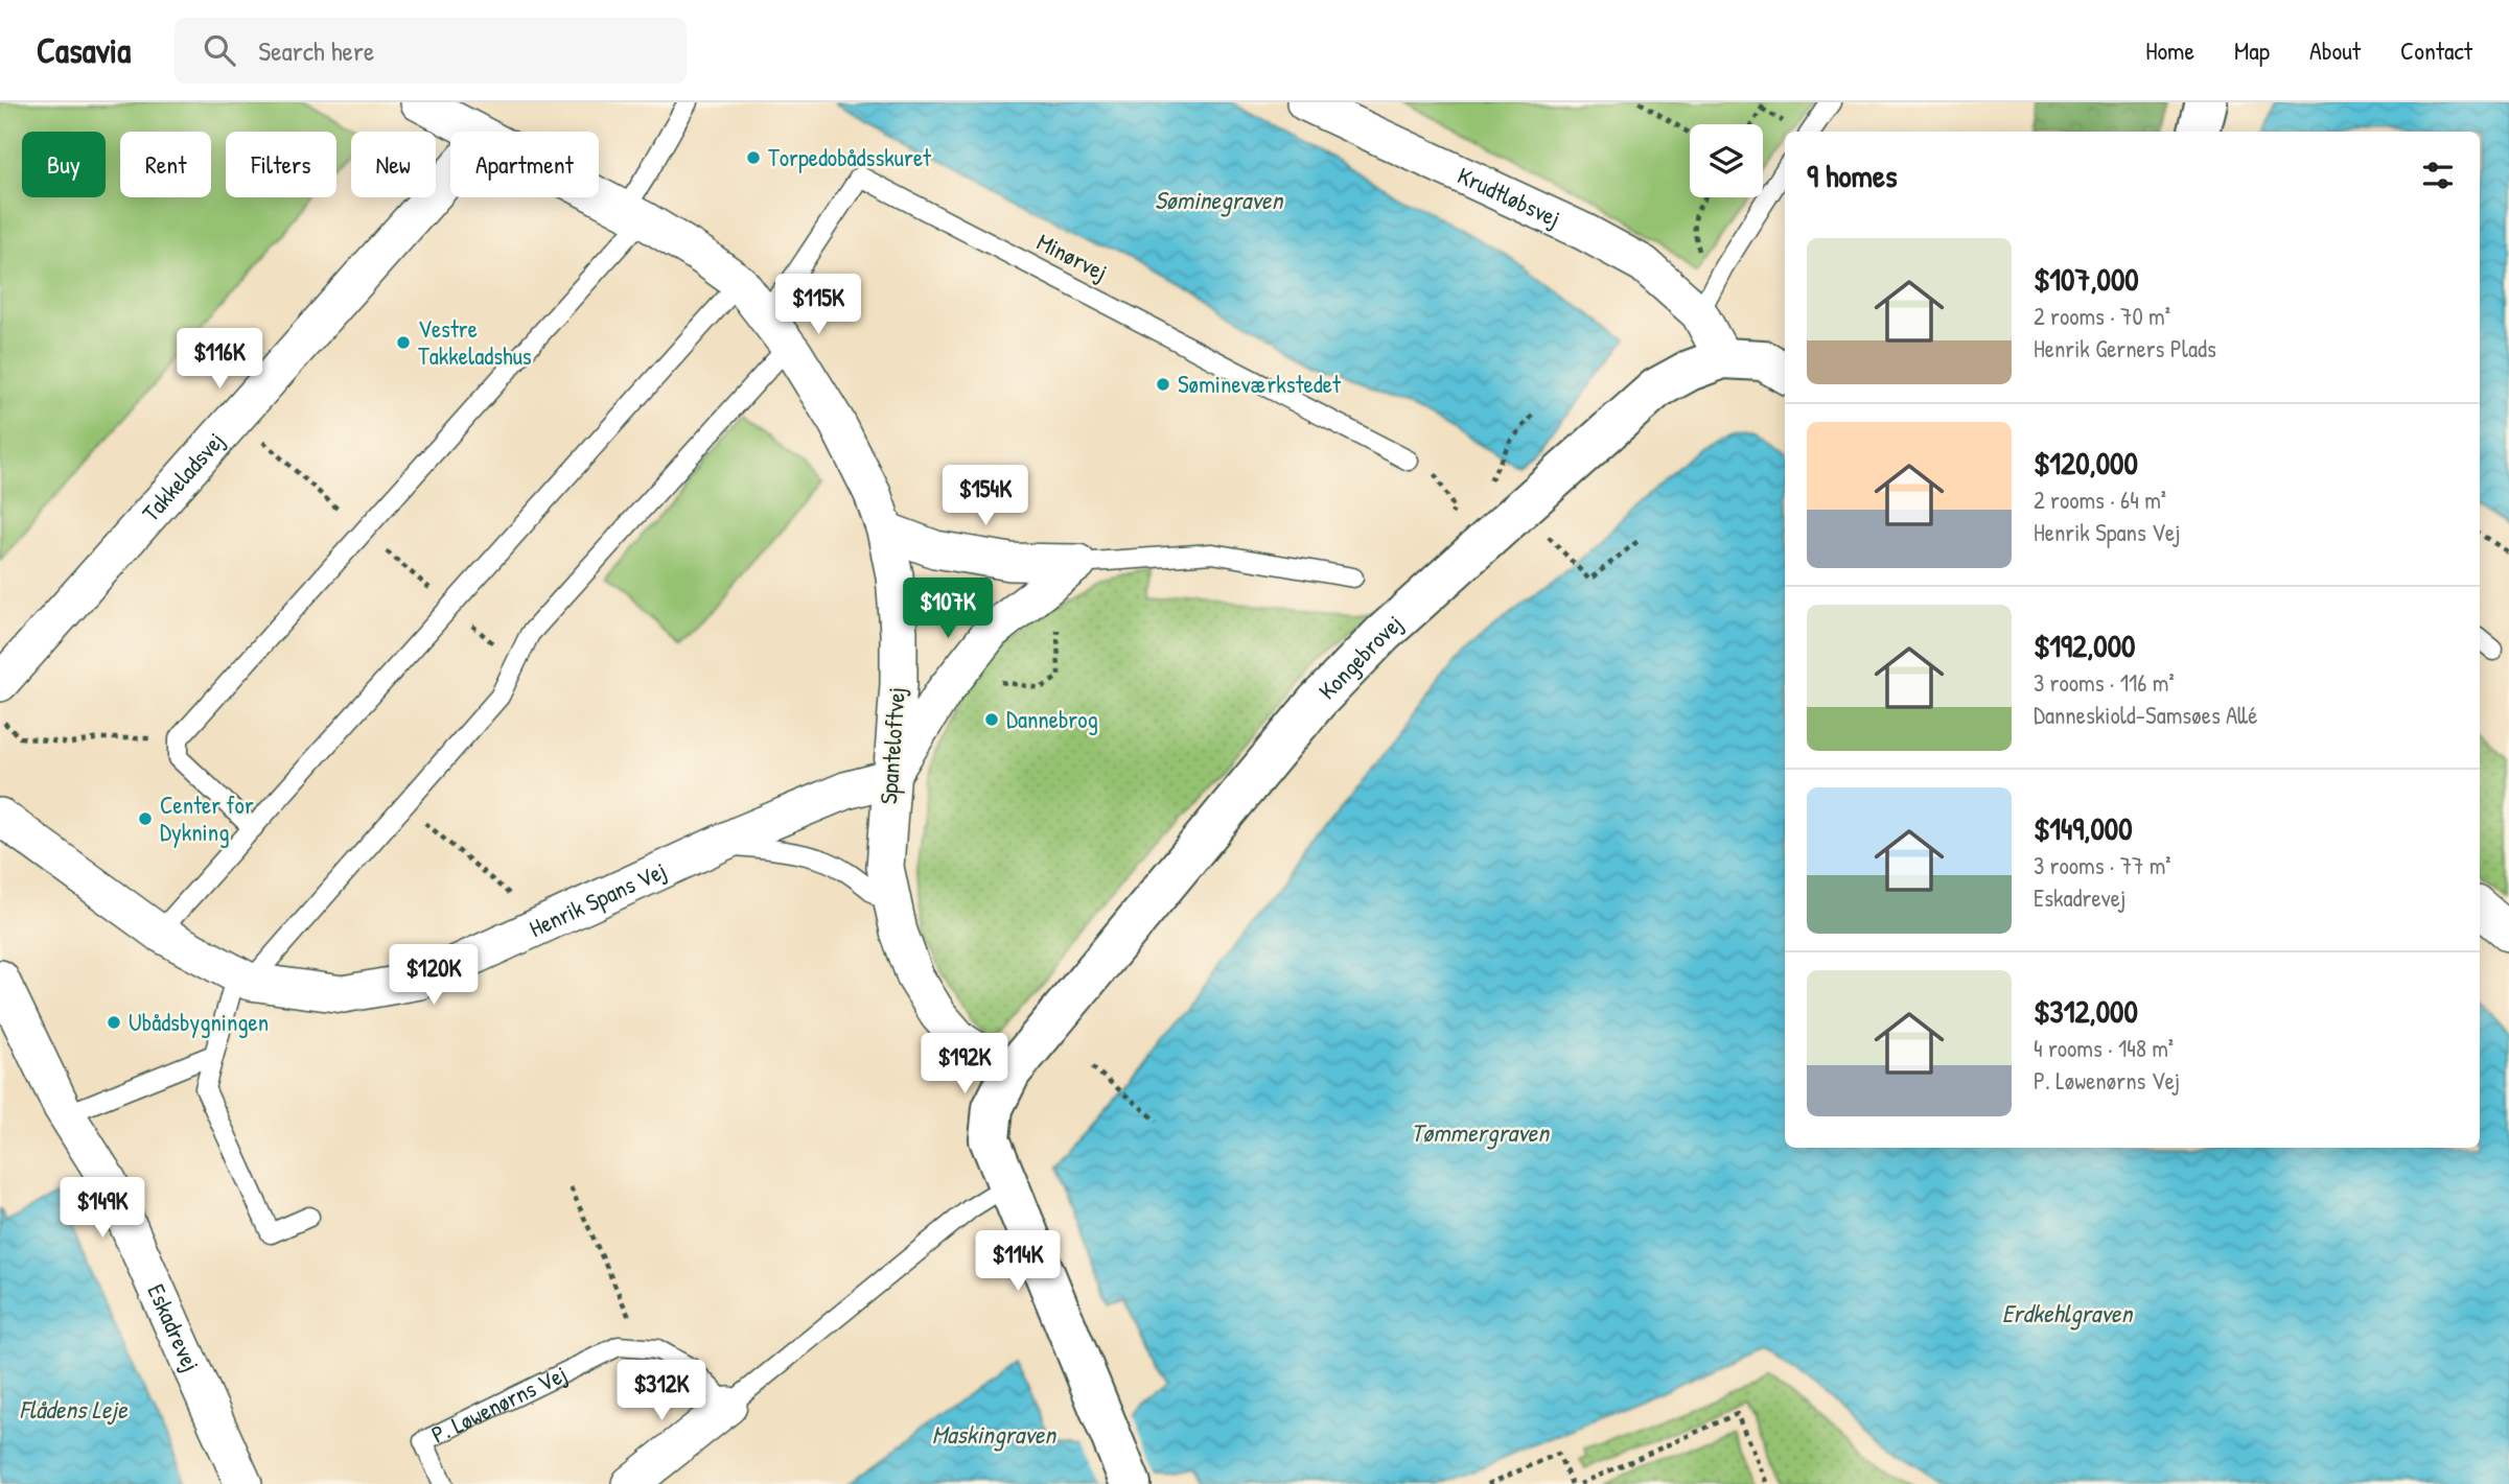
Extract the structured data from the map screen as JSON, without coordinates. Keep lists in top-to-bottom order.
{
  "streets": {
    "street": [
      "Krudtløbsvej",
      "Takkeladsvej",
      "Kongebrovej",
      "Spanteloftvej",
      "Henrik Spans Vej",
      "Eskadrevej"
    ],
    "lane": ["Minørvej", "P. Løwenørns Vej"]
  },
  "crossings": [
    ["Krudtløbsvej", "Kongebrovej"],
    ["Minørvej", "Spanteloftvej"],
    ["Kongebrovej", "Spanteloftvej"],
    ["Spanteloftvej", "Henrik Spans Vej"]
  ],
  "water": [
    "Søminegraven",
    "Tømmergraven",
    "Erdkehlgraven",
    "Flådens Leje",
    "Maskingraven"
  ],
  "places": [
    "Torpedobådsskuret",
    "Vestre Takkeladshus",
    "Sømineværkstedet",
    "Dannebrog",
    "Center for Dykning",
    "Ubådsbygningen"
  ],
  "page": {
    "header": "Casavia",
    "search": "Search here",
    "nav": [
      "Home",
      "Map",
      "About",
      "Contact"
    ],
    "chip": [
      "Buy",
      "Rent",
      "Filters",
      "New",
      "Apartment"
    ],
    "heading": "9 homes",
    "list": [
      {
        "name": "$107,000",
        "note": "2 rooms · 70 m² · Henrik Gerners Plads"
      },
      {
        "name": "$120,000",
        "note": "2 rooms · 64 m² · Henrik Spans Vej"
      },
      {
        "name": "$192,000",
        "note": "3 rooms · 116 m² · Danneskiold-Samsøes Allé"
      },
      {
        "name": "$149,000",
        "note": "3 rooms · 77 m² · Eskadrevej"
      },
      {
        "name": "$312,000",
        "note": "4 rooms · 148 m² · P. Løwenørns Vej"
      }
    ],
    "price": [
      "$115K",
      "$116K",
      "$154K",
      "$107K",
      "$120K",
      "$192K",
      "$149K",
      "$114K",
      "$312K"
    ]
  }
}
